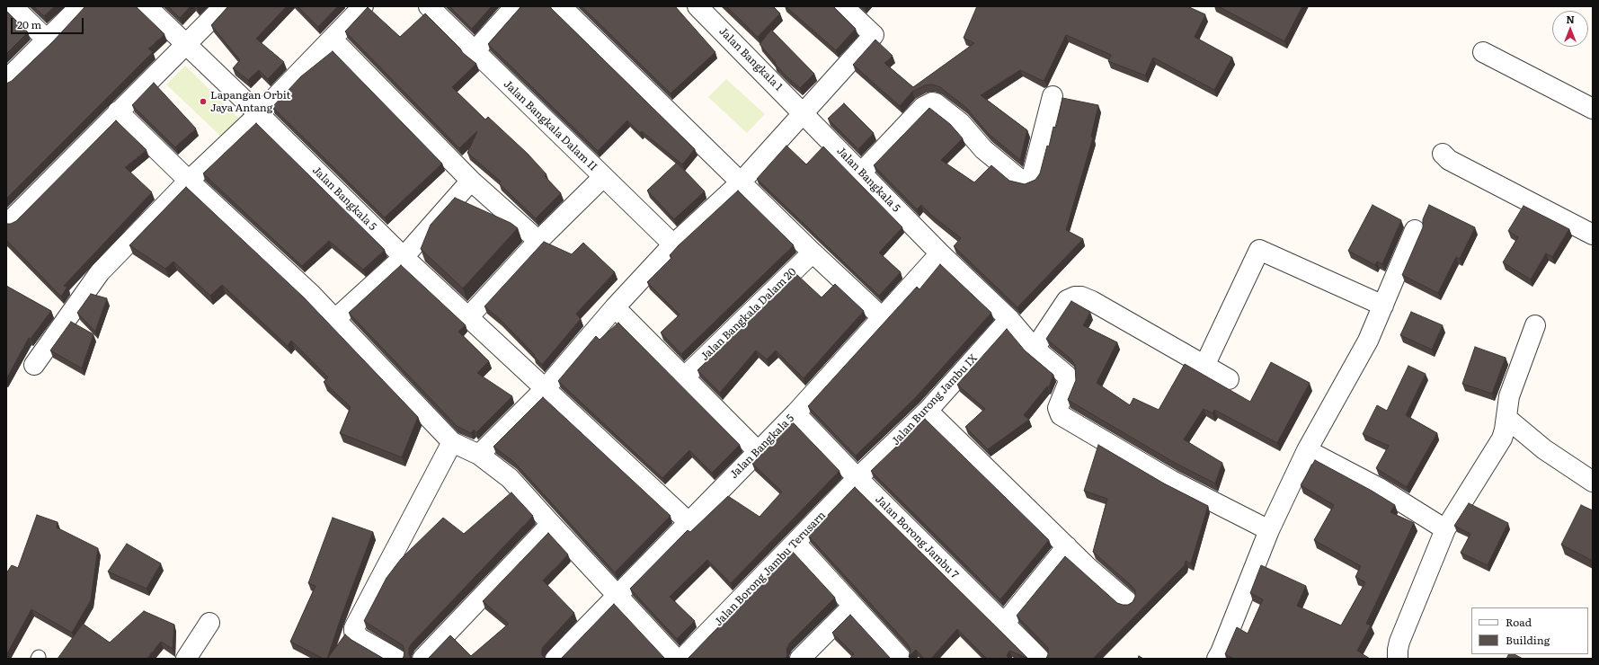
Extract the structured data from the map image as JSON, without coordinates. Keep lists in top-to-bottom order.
{
  "streets": {
    "street": [
      "Jalan Bangkala 1",
      "Jalan Bangkala Dalam II",
      "Jalan Bangkala 5",
      "Jalan Bangkala Dalam 20",
      "Jalan Burong Jambu IX",
      "Jalan Borong Jambu 7",
      "Jalan Borong Jambu Terusarn"
    ]
  },
  "crossings": [
    ["Jalan Bangkala 1", "Jalan Bangkala 5"],
    ["Jalan Bangkala 5", "Jalan Borong Jambu 7"],
    ["Jalan Burong Jambu IX", "Jalan Borong Jambu 7"],
    ["Jalan Burong Jambu IX", "Jalan Borong Jambu Terusarn"],
    ["Jalan Borong Jambu 7", "Jalan Borong Jambu Terusarn"]
  ],
  "places": ["Lapangan Orbit Jaya Antang"],
  "legend": ["Road", "Building"],
  "scale_bar": "20 m",
  "north": "top"
}
